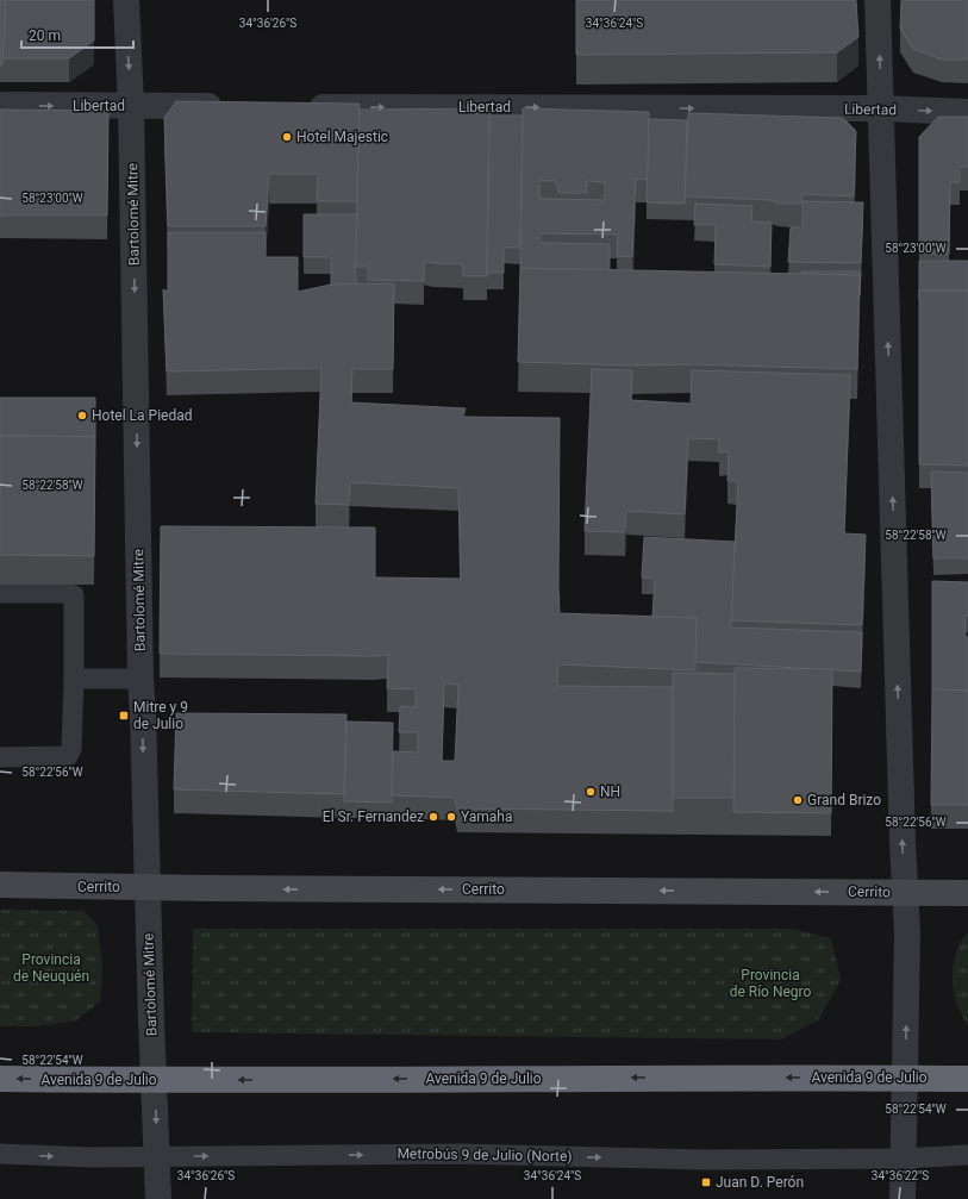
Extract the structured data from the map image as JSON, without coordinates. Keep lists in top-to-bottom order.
{
  "streets": {
    "highway": ["Avenida 9 de Julio"],
    "street": ["Libertad", "Bartolomé Mitre", "Cerrito"],
    "lane": ["Metrobús 9 de Julio (Norte)"]
  },
  "crossings": [
    ["Libertad", "Bartolomé Mitre"],
    ["Bartolomé Mitre", "Cerrito"],
    ["Bartolomé Mitre", "Avenida 9 de Julio"],
    ["Bartolomé Mitre", "Metrobús 9 de Julio (Norte)"]
  ],
  "one_way": [
    "Libertad",
    "Bartolomé Mitre",
    "Cerrito",
    "Avenida 9 de Julio",
    "Metrobús 9 de Julio (Norte)"
  ],
  "parks": ["Provincia de Neuquén", "Provincia de Río Negro"],
  "places": {
    "other": [
      "Hotel Majestic",
      "Hotel La Piedad",
      "NH",
      "Grand Brizo",
      "El Sr. Fernandez",
      "Yamaha"
    ],
    "transit": ["Mitre y 9 de Julio", "Juan D. Perón"]
  },
  "scale_bar": "20 m",
  "coordinates": [
    "34°36'26\"S",
    "34°36'24\"S",
    "58°23'00\"W",
    "58°22'58\"W",
    "58°22'56\"W",
    "58°22'54\"W",
    "34°36'22\"S"
  ]
}
